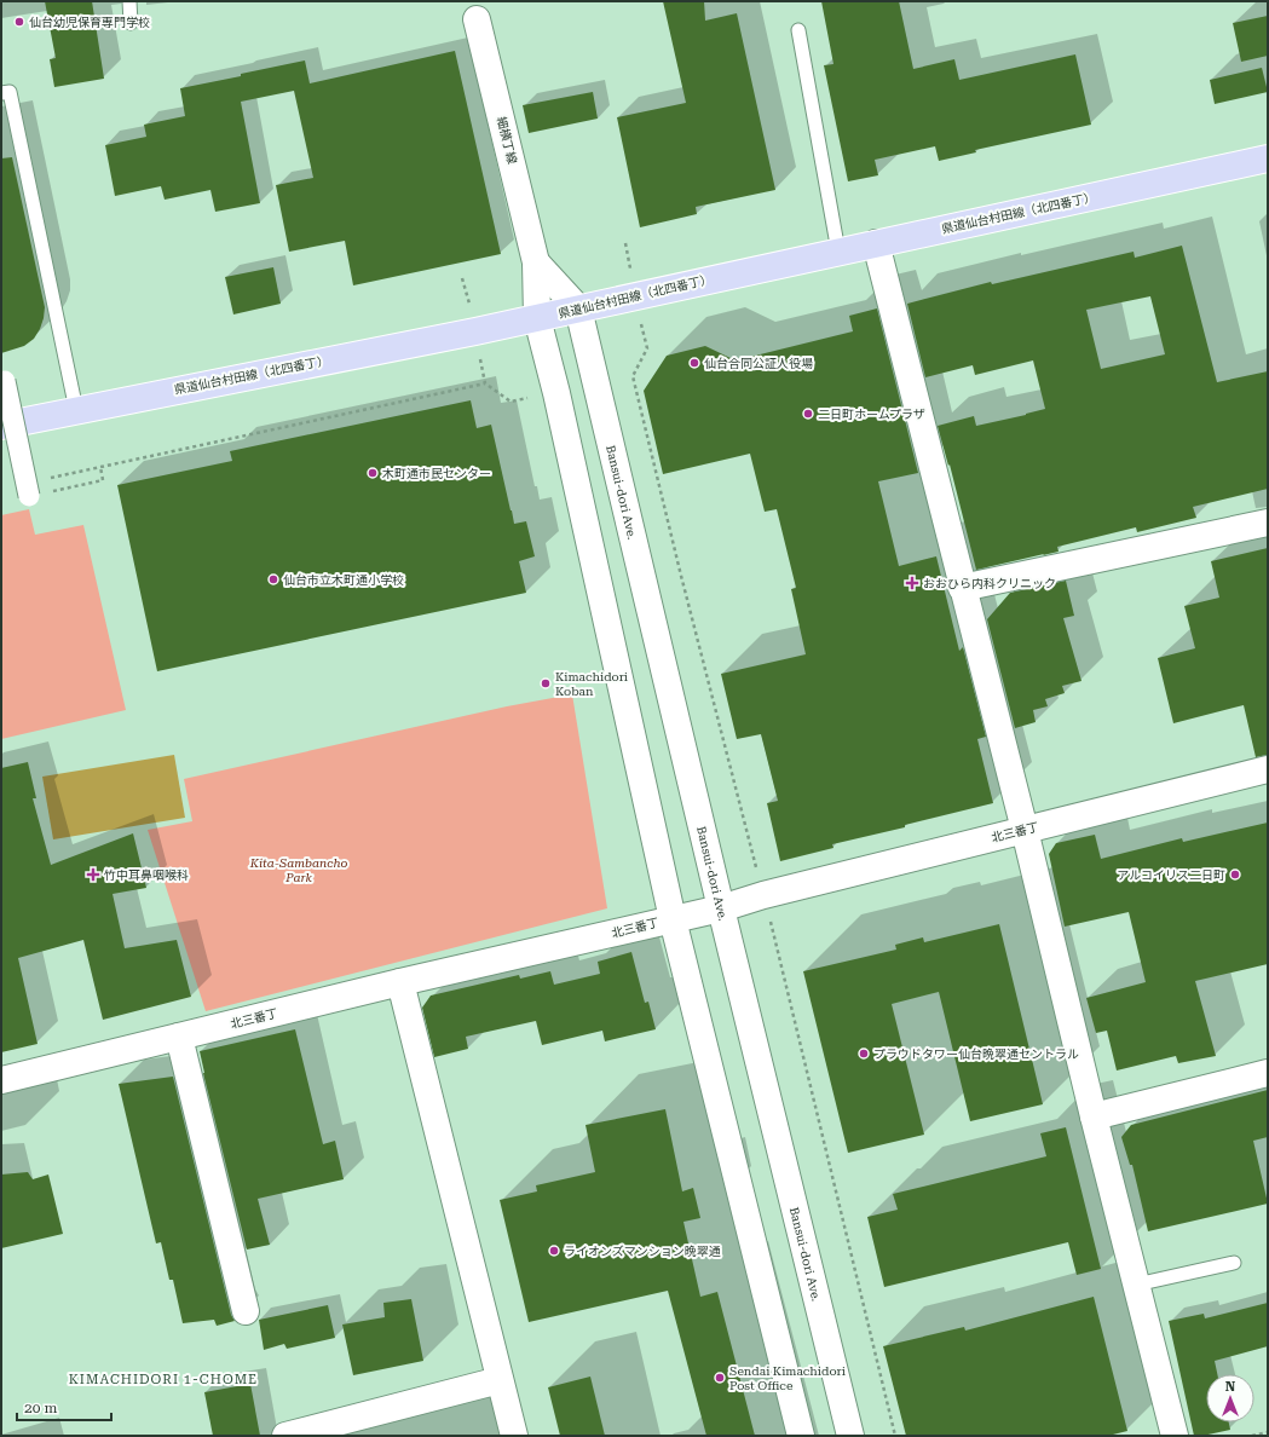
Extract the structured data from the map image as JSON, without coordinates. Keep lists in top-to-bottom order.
{
  "streets": {
    "main road": ["県道仙台村田線（北四番丁）"],
    "street": ["細横丁線", "Bansui-dori Ave.", "北三番丁"]
  },
  "crossings": [
    ["細横丁線", "県道仙台村田線（北四番丁）"],
    ["県道仙台村田線（北四番丁）", "Bansui-dori Ave."],
    ["Bansui-dori Ave.", "北三番丁"]
  ],
  "districts": ["KIMACHIDORI 1-CHOME"],
  "parks": ["Kita-Sambancho Park"],
  "places": {
    "other": [
      "仙台幼児保育専門学校",
      "仙台合同公証人役場",
      "二日町ホームプラザ",
      "木町通市民センター",
      "仙台市立木町通小学校",
      "Kimachidori Koban",
      "アルコイリス二日町",
      "プラウドタワー仙台晩翠通セントラル",
      "ライオンズマンション晩翠通",
      "Sendai Kimachidori Post Office"
    ],
    "health": ["おおひら内科クリニック", "竹中耳鼻咽喉科"]
  },
  "scale_bar": "20 m",
  "north": "top"
}
